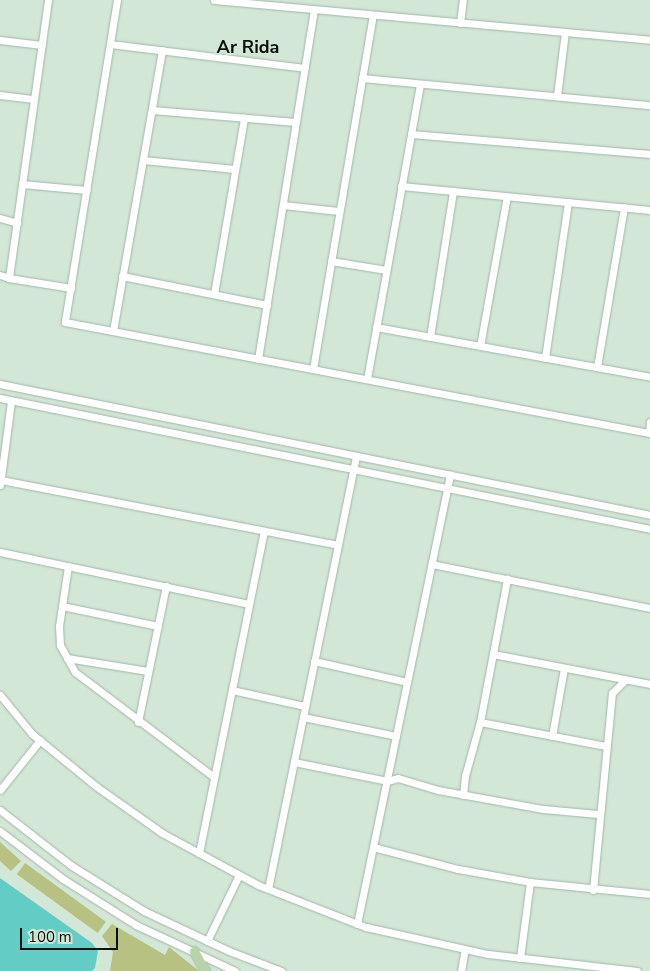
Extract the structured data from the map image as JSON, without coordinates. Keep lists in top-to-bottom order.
{
  "districts": ["Ar Rida"],
  "scale_bar": "100 m"
}
